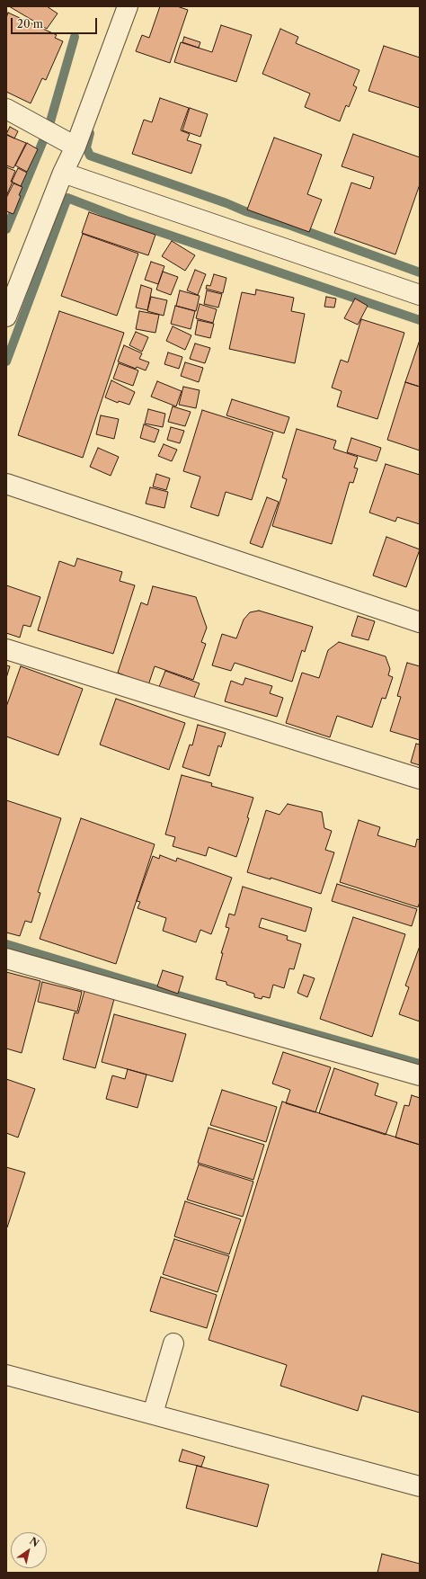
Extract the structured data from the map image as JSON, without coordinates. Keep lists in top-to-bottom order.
{
  "scale_bar": "20 m",
  "north": "top right"
}
